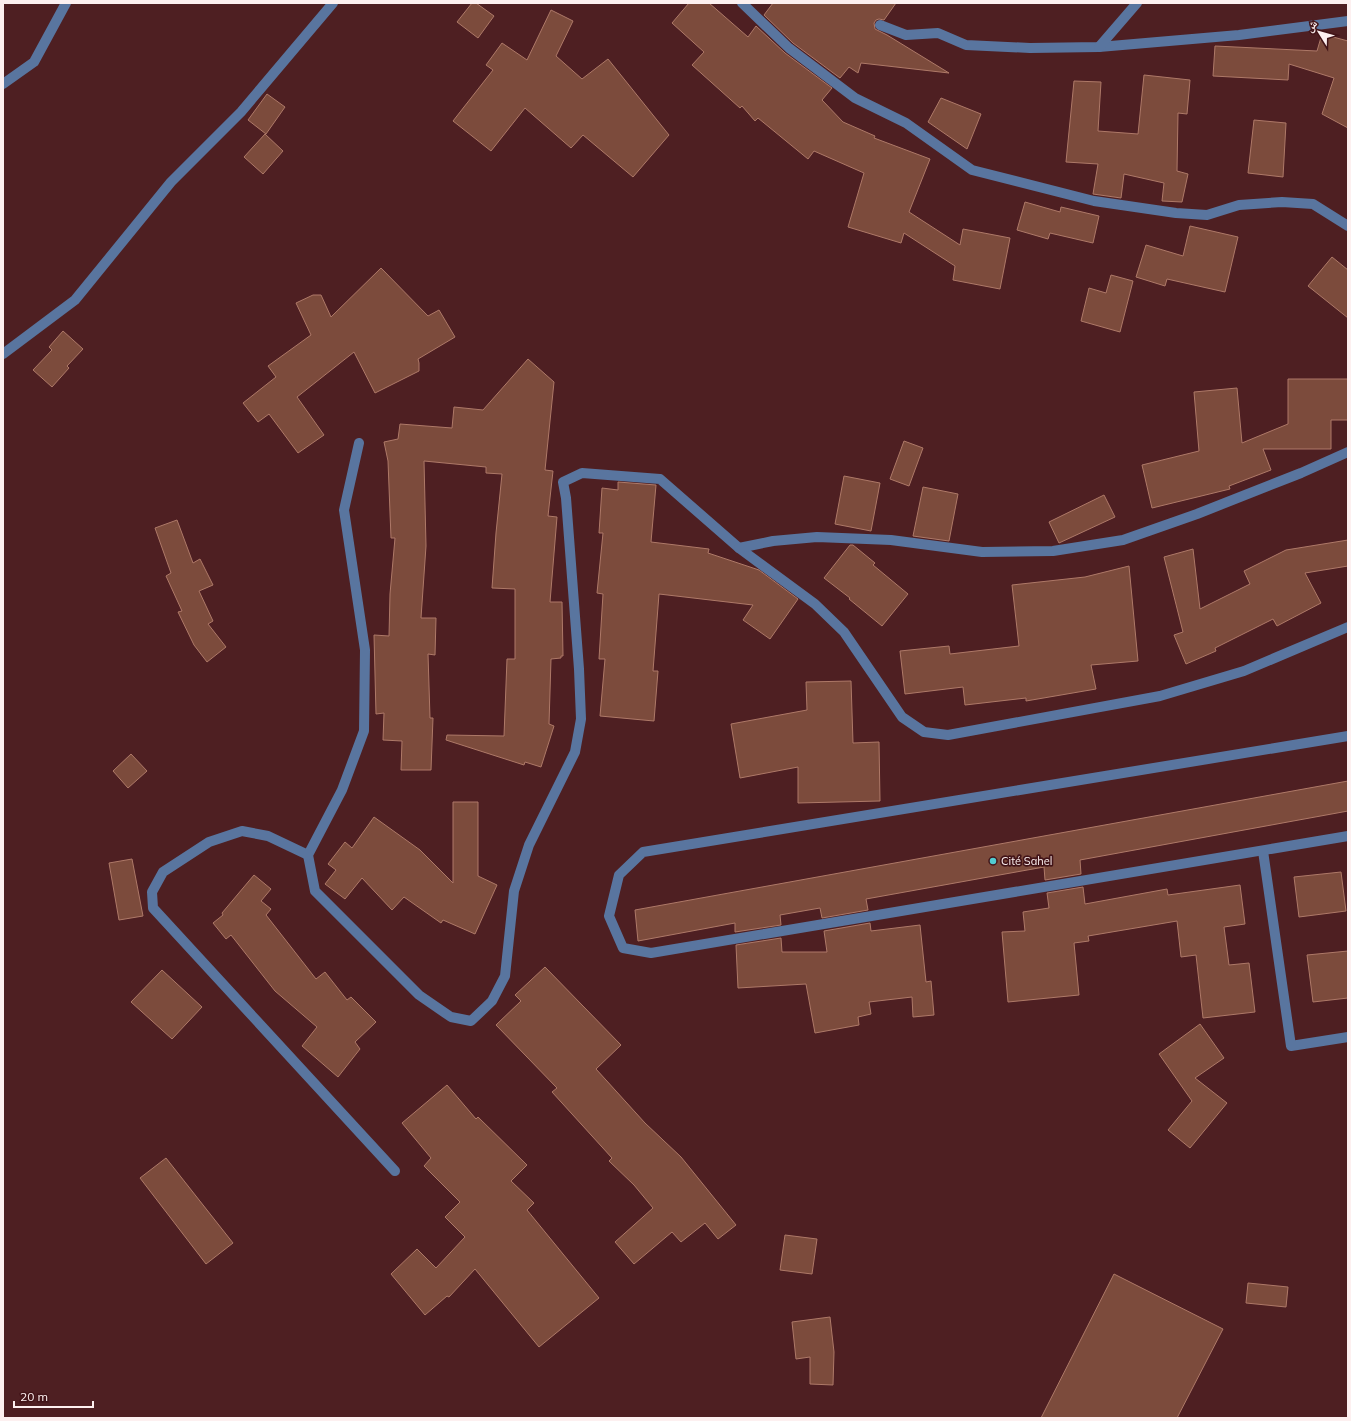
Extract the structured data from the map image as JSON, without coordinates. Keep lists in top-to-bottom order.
{
  "places": ["Cité Sahel"],
  "scale_bar": "20 m",
  "north": "top left"
}
